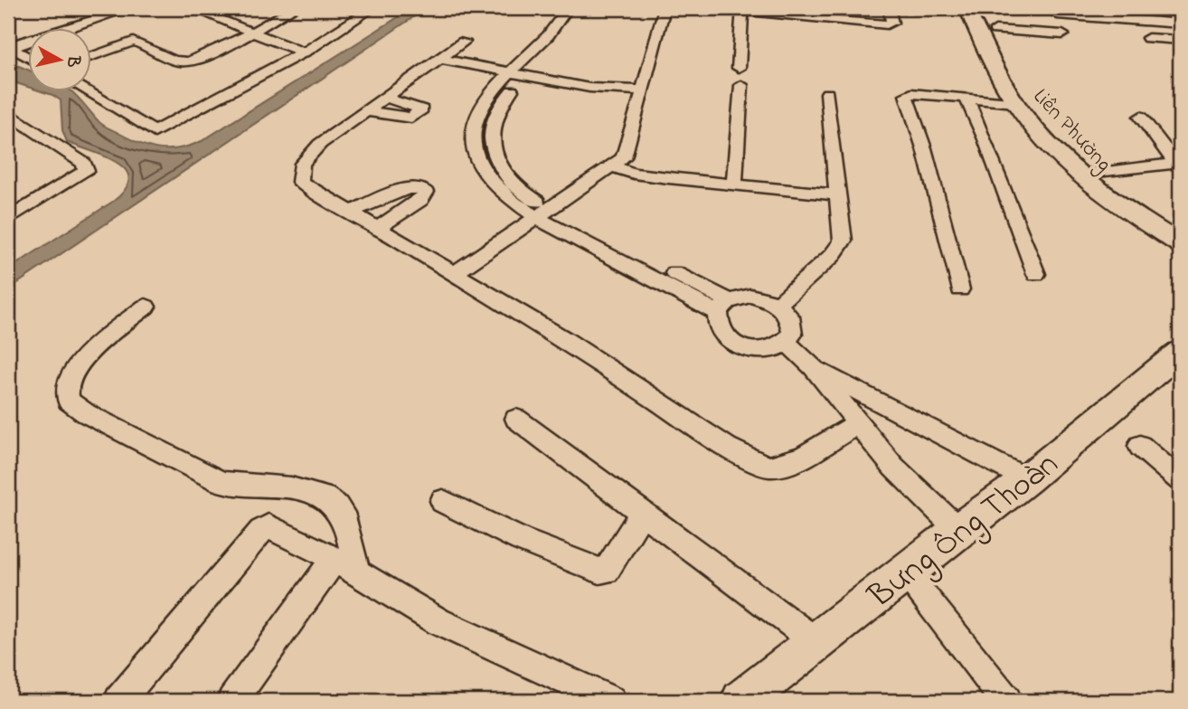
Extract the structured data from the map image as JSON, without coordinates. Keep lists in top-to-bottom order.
{
  "streets": {
    "street": ["Liên Phường", "Bưng Ông Thoàn"]
  },
  "north": "right"
}
